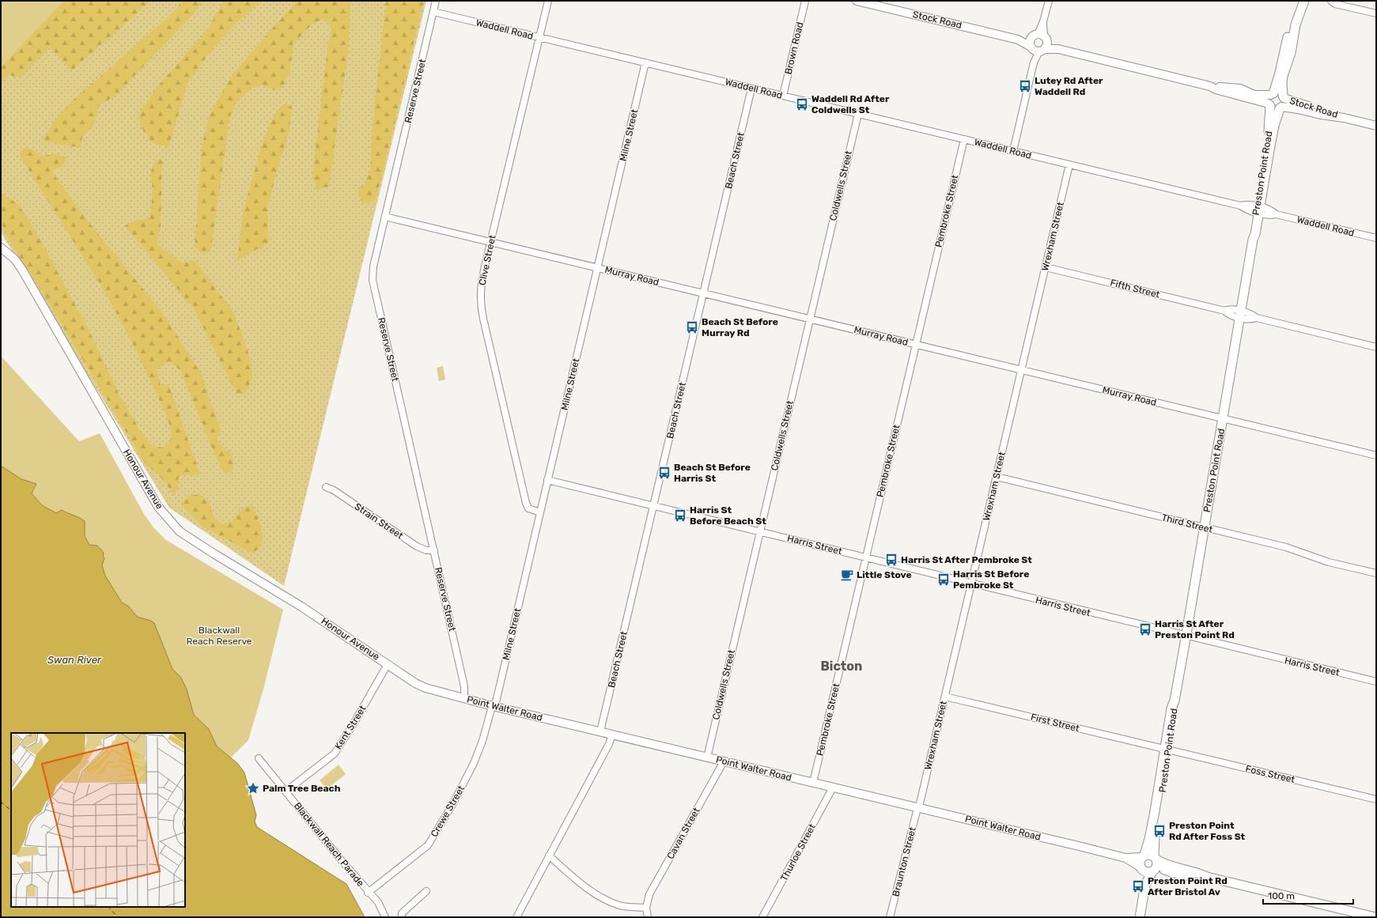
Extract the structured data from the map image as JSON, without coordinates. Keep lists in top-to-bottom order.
{
  "streets": {
    "main road": ["Stock Road", "Preston Point Road", "Point Walter Road"],
    "street": [
      "Waddell Road",
      "Brown Road",
      "Reserve Street",
      "Milne Street",
      "Beach Street",
      "Coldwells Street",
      "Pembroke Street",
      "Wrexham Street",
      "Clive Street",
      "Murray Road",
      "Fifth Street",
      "Honour Avenue",
      "Strain Street",
      "Third Street",
      "Harris Street",
      "First Street",
      "Kent Street",
      "Foss Street",
      "Crewe Street",
      "Cavan Street",
      "Blackwall Reach Parade",
      "Thurloe Street",
      "Braunton Street"
    ]
  },
  "crossings": [
    ["Stock Road", "Preston Point Road"],
    ["Waddell Road", "Brown Road"],
    ["Waddell Road", "Reserve Street"],
    ["Waddell Road", "Milne Street"],
    ["Waddell Road", "Beach Street"],
    ["Waddell Road", "Preston Point Road"],
    ["Waddell Road", "Coldwells Street"],
    ["Waddell Road", "Pembroke Street"],
    ["Waddell Road", "Wrexham Street"],
    ["Waddell Road", "Clive Street"],
    ["Reserve Street", "Murray Road"],
    ["Reserve Street", "Strain Street"],
    ["Reserve Street", "Point Walter Road"],
    ["Milne Street", "Clive Street"],
    ["Milne Street", "Murray Road"],
    ["Milne Street", "Harris Street"],
    ["Milne Street", "Point Walter Road"],
    ["Milne Street", "Crewe Street"],
    ["Beach Street", "Murray Road"],
    ["Beach Street", "Harris Street"],
    ["Beach Street", "Point Walter Road"],
    ["Preston Point Road", "Murray Road"],
    ["Preston Point Road", "Fifth Street"],
    ["Preston Point Road", "Third Street"],
    ["Preston Point Road", "Harris Street"],
    ["Preston Point Road", "Point Walter Road"],
    ["Preston Point Road", "First Street"],
    ["Preston Point Road", "Foss Street"],
    ["Coldwells Street", "Murray Road"],
    ["Coldwells Street", "Harris Street"],
    ["Coldwells Street", "Point Walter Road"],
    ["Pembroke Street", "Murray Road"],
    ["Pembroke Street", "Harris Street"],
    ["Pembroke Street", "Point Walter Road"],
    ["Wrexham Street", "Murray Road"],
    ["Wrexham Street", "Fifth Street"],
    ["Wrexham Street", "Third Street"],
    ["Wrexham Street", "Harris Street"],
    ["Wrexham Street", "Point Walter Road"],
    ["Wrexham Street", "First Street"],
    ["Wrexham Street", "Braunton Street"],
    ["Clive Street", "Murray Road"],
    ["Honour Avenue", "Point Walter Road"],
    ["Honour Avenue", "Kent Street"],
    ["Point Walter Road", "Kent Street"],
    ["Point Walter Road", "Crewe Street"],
    ["Point Walter Road", "Cavan Street"],
    ["Point Walter Road", "Thurloe Street"],
    ["Point Walter Road", "Braunton Street"],
    ["First Street", "Foss Street"],
    ["Kent Street", "Blackwall Reach Parade"],
    ["Crewe Street", "Blackwall Reach Parade"]
  ],
  "districts": ["Bicton"],
  "water": ["Swan River"],
  "parks": ["Blackwall Reach Reserve"],
  "places": {
    "bus stop": [
      "Lutey Rd After Waddell Rd",
      "Waddell Rd After Coldwells St",
      "Beach St Before Murray Rd",
      "Beach St Before Harris St",
      "Harris St Before Beach St",
      "Harris St After Pembroke St",
      "Harris St Before Pembroke St",
      "Harris St After Preston Point Rd",
      "Preston Point Rd After Foss St",
      "Preston Point Rd After Bristol Av"
    ],
    "cafe": ["Little Stove"],
    "place": ["Palm Tree Beach"]
  },
  "scale_bar": "100 m"
}
